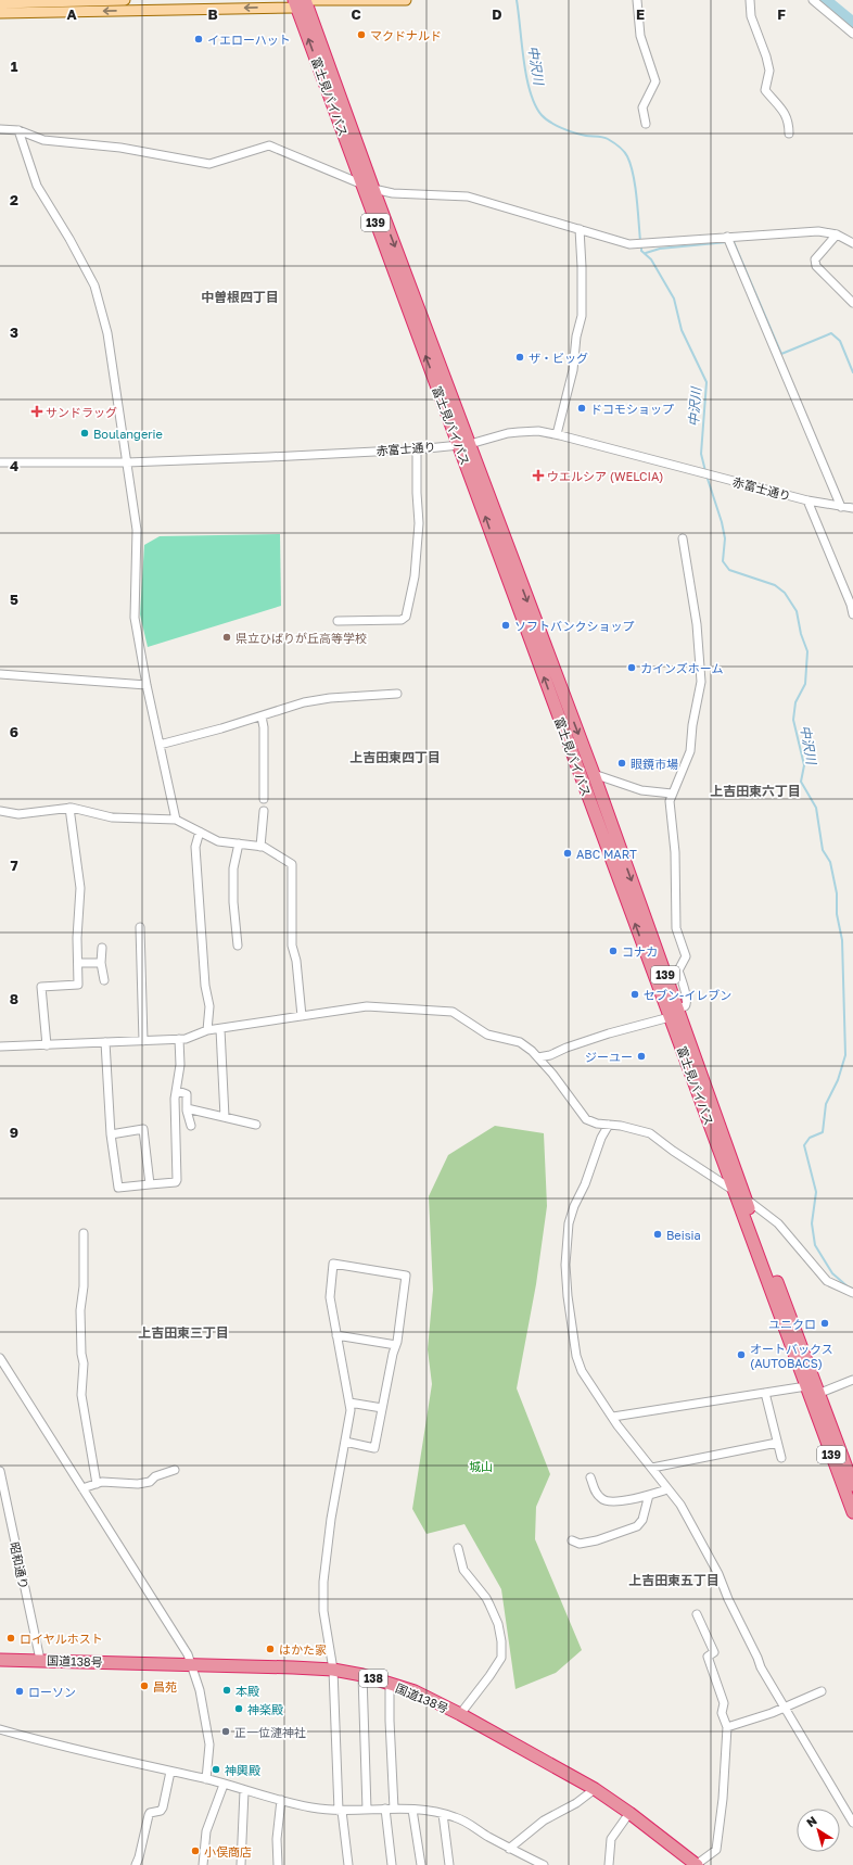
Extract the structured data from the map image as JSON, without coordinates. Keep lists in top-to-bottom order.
{
  "streets": {
    "highway": [
      "富士見バイパス",
      "139",
      "国道138号",
      "138"
    ],
    "street": ["赤富士通り", "昭和通り"]
  },
  "crossings": [
    ["富士見バイパス", "赤富士通り"],
    ["昭和通り", "国道138号"]
  ],
  "districts": [
    "中曽根四丁目",
    "上吉田東四丁目",
    "上吉田東六丁目",
    "上吉田東三丁目",
    "上吉田東五丁目"
  ],
  "water": ["中沢川"],
  "parks": ["城山"],
  "places": {
    "other": [
      "マクドナルド",
      "イエローハット",
      "ザ・ビッグ",
      "ドコモショップ",
      "Boulangerie",
      "ソフトバンクショップ",
      "県立ひばりが丘高等学校",
      "カインズホーム",
      "眼鏡市場",
      "ABC MART",
      "コナカ",
      "セブン-イレブン",
      "ジーユー",
      "Beisia",
      "ユニクロ",
      "オートバックス (AUTOBACS)",
      "ロイヤルホスト",
      "はかた家",
      "昌苑",
      "本殿",
      "ローソン",
      "神楽殿",
      "正一位漣神社",
      "神輿殿",
      "小俣商店"
    ],
    "health": ["サンドラッグ", "ウエルシア (WELCIA)"]
  },
  "north": "top left",
  "grid": {
    "columns": [
      "A",
      "B",
      "C",
      "D",
      "E",
      "F"
    ],
    "rows": [
      "1",
      "2",
      "3",
      "4",
      "5",
      "6",
      "7",
      "8",
      "9"
    ]
  }
}
